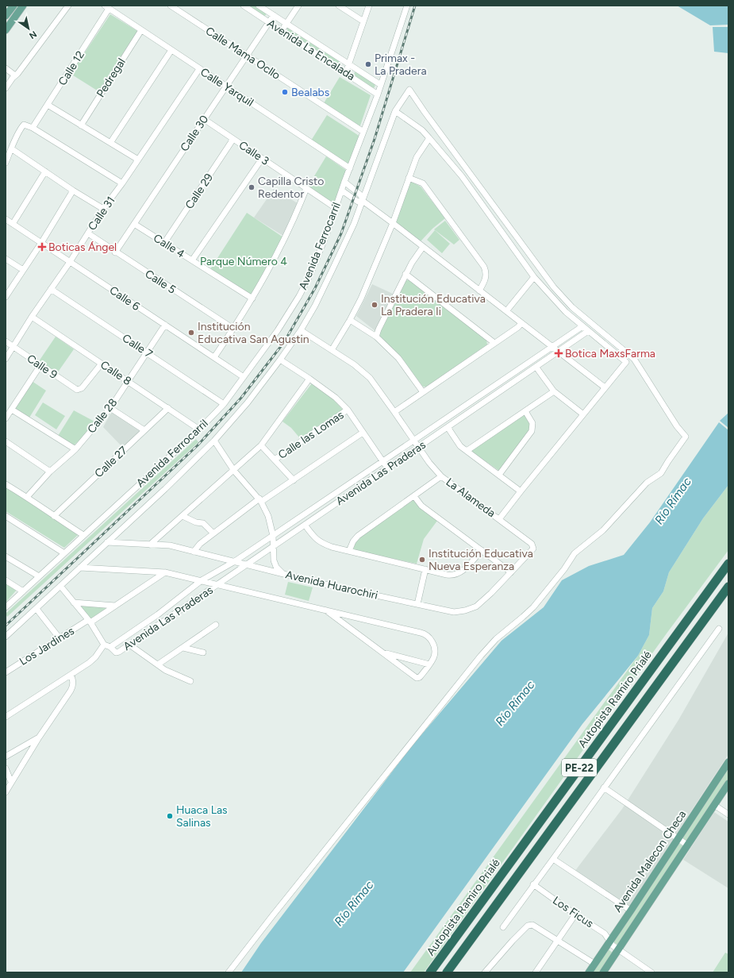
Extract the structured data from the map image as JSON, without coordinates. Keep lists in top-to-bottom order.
{
  "streets": {
    "highway": ["Autopista Ramiro Prialé", "PE-22"],
    "main road": ["Avenida Malecon Checa"],
    "street": [
      "Avenida La Encalada",
      "Calle Mama Ocllo",
      "Calle 12",
      "Pedregal",
      "Calle Yarquil",
      "Calle 30",
      "Calle 3",
      "Calle 29",
      "Calle 31",
      "Calle 4",
      "Avenida Ferrocarril",
      "Calle 5",
      "Calle 6",
      "Calle 7",
      "Calle 9",
      "Calle 8",
      "Calle 28",
      "Calle las Lomas",
      "Calle 27",
      "Avenida Las Praderas",
      "La Alameda",
      "Avenida Huarochiri",
      "Los Jardines",
      "Los Ficus"
    ]
  },
  "crossings": [
    ["Avenida La Encalada", "Calle 30"],
    ["Avenida La Encalada", "Avenida Ferrocarril"],
    ["Calle Mama Ocllo", "Calle 30"],
    ["Calle Mama Ocllo", "Avenida Ferrocarril"],
    ["Calle 12", "Calle Yarquil"],
    ["Pedregal", "Calle Yarquil"],
    ["Calle Yarquil", "Calle 30"],
    ["Calle Yarquil", "Calle 31"],
    ["Calle Yarquil", "Avenida Ferrocarril"],
    ["Calle 30", "Calle 3"],
    ["Calle 30", "Calle 4"],
    ["Calle 30", "Calle 5"],
    ["Calle 3", "Calle 29"],
    ["Calle 3", "Avenida Ferrocarril"],
    ["Calle 29", "Calle 4"],
    ["Calle 31", "Calle 5"],
    ["Calle 31", "Calle 6"],
    ["Calle 31", "Calle 7"],
    ["Calle 31", "Calle 9"],
    ["Calle 31", "Calle 8"],
    ["Avenida Ferrocarril", "Calle 6"],
    ["Avenida Ferrocarril", "Calle 7"],
    ["Avenida Ferrocarril", "Calle 8"],
    ["Avenida Ferrocarril", "La Alameda"],
    ["Avenida Ferrocarril", "Avenida Huarochiri"],
    ["Calle 6", "Calle 28"],
    ["Calle 7", "Calle 28"],
    ["Calle 9", "Calle 8"],
    ["Calle 8", "Calle 28"],
    ["Calle 8", "Calle 27"],
    ["Avenida Las Praderas", "La Alameda"],
    ["Avenida Las Praderas", "Avenida Huarochiri"],
    ["La Alameda", "Avenida Huarochiri"],
    ["Avenida Malecon Checa", "Los Ficus"]
  ],
  "water": ["Río Rímac"],
  "parks": ["Parque Número 4"],
  "places": {
    "other": [
      "Primax - La Pradera",
      "Bealabs",
      "Capilla Cristo Redentor",
      "Institución Educativa La Pradera Ii",
      "Institución Educativa San Agustin",
      "Institución Educativa Nueva Esperanza",
      "Huaca Las Salinas"
    ],
    "health": ["Boticas Ángel", "Botica MaxsFarma"]
  },
  "north": "bottom right"
}
